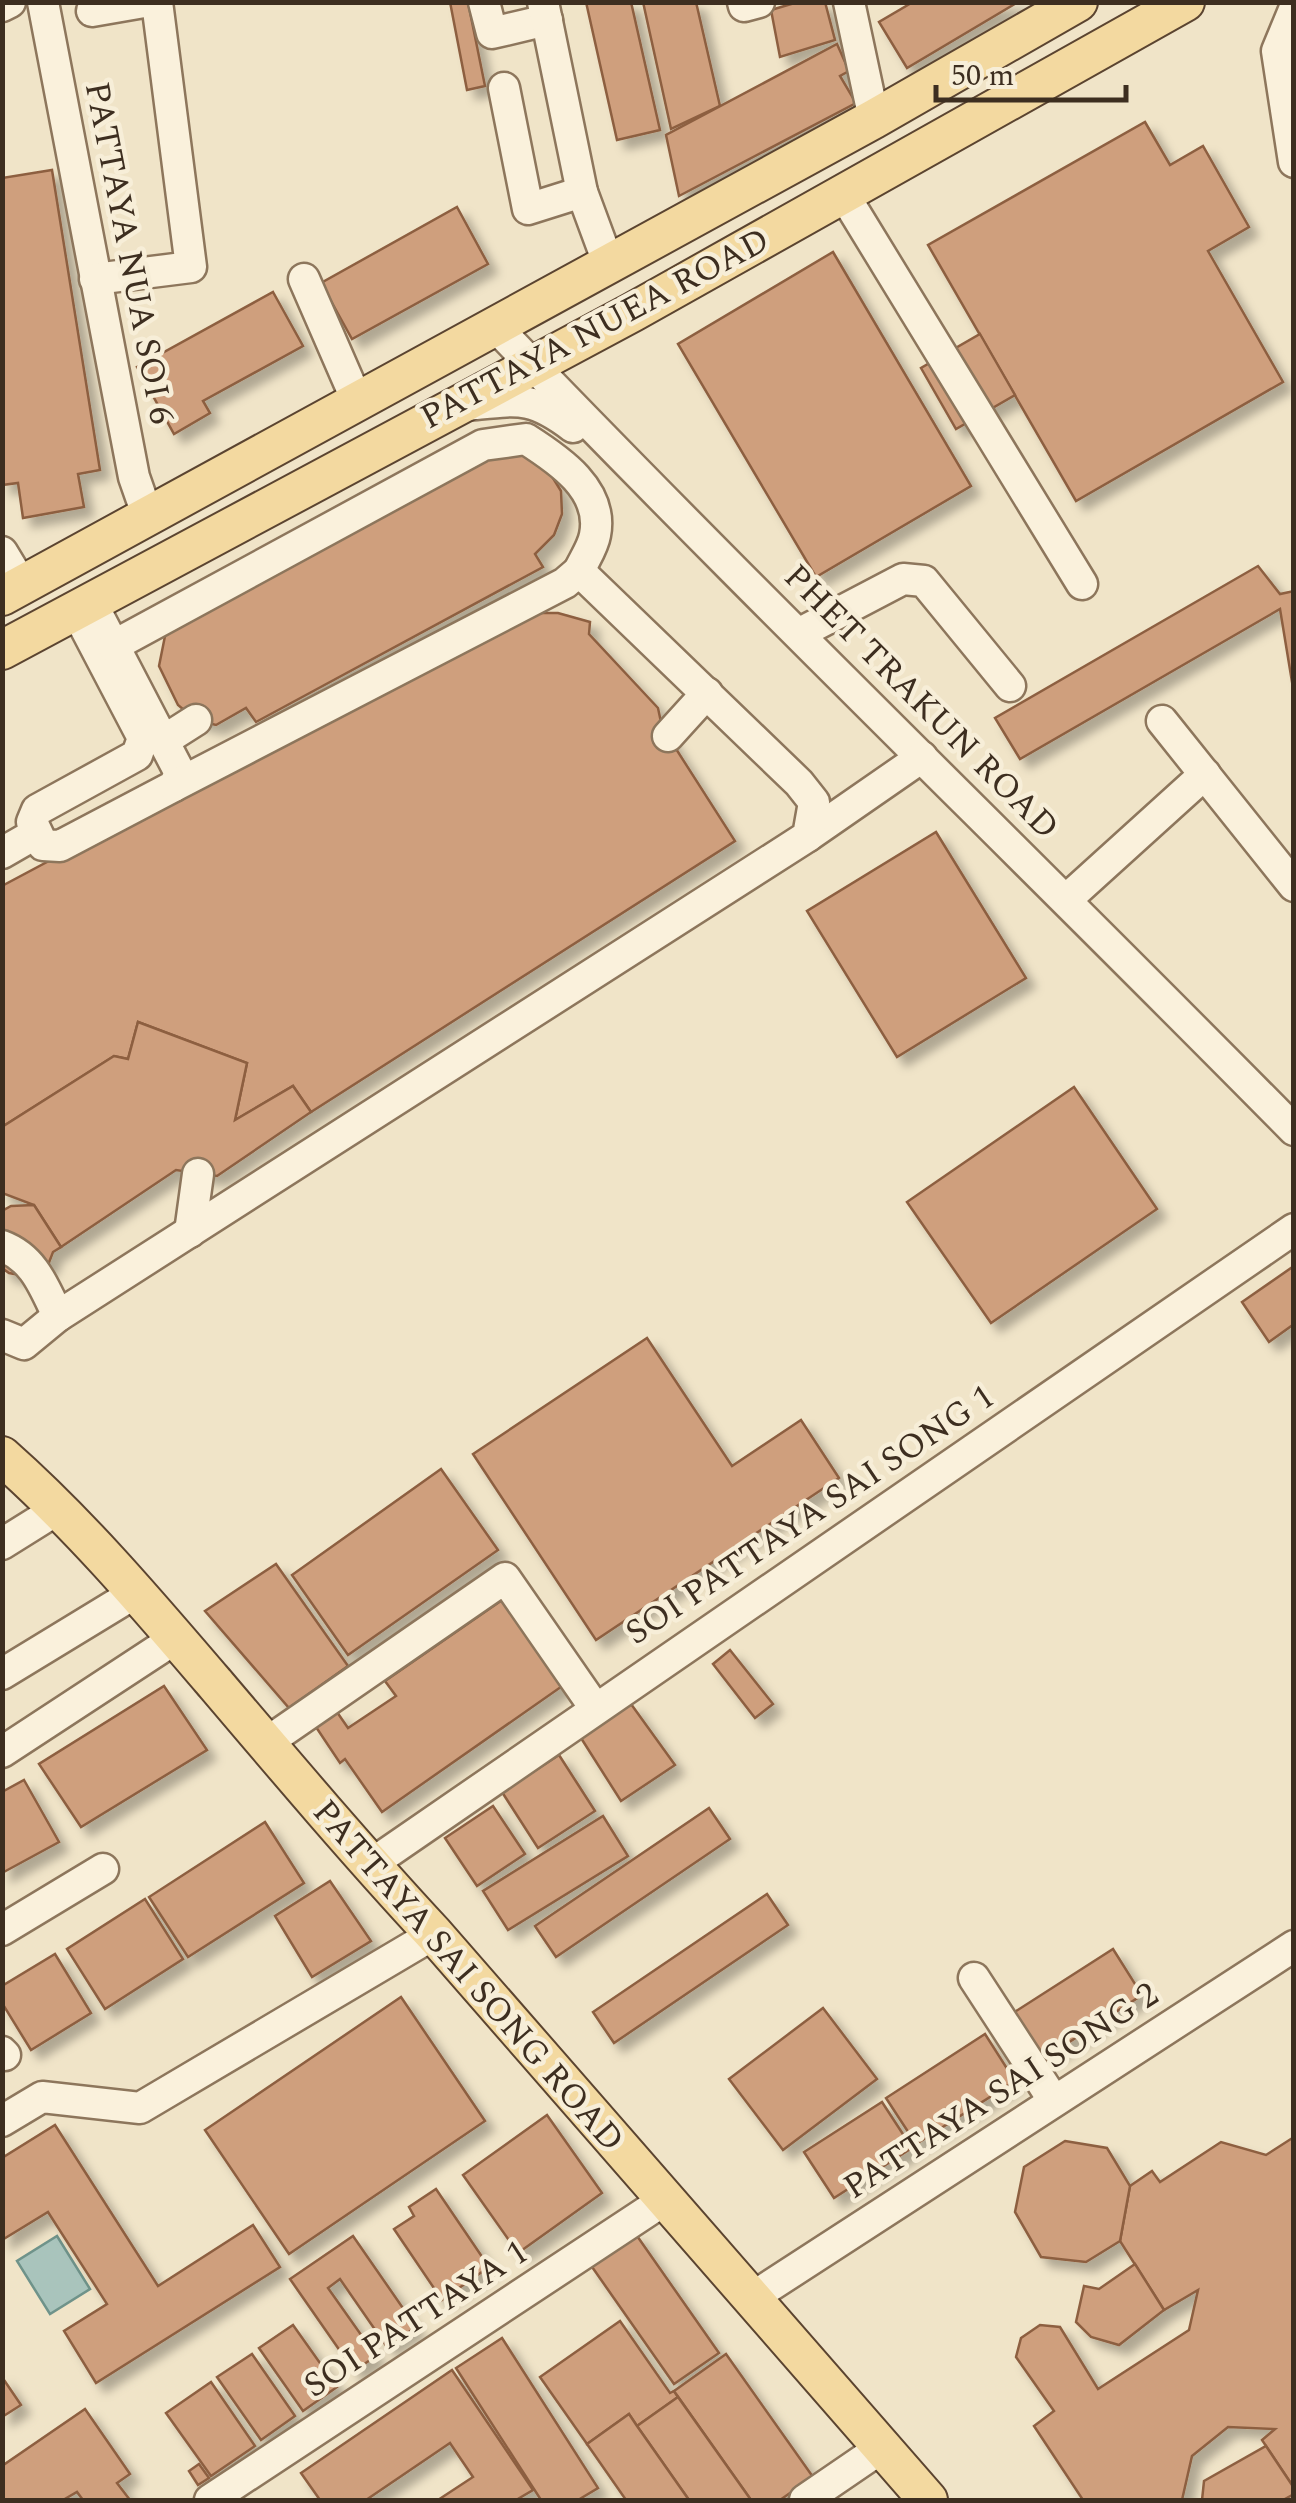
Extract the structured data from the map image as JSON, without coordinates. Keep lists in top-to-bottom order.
{
  "streets": {
    "main road": ["PATTAYA NUEA ROAD", "PATTAYA SAI SONG ROAD"],
    "street": [
      "PATTAYA NUA SOI 6",
      "PHET TRAKUN ROAD",
      "SOI PATTAYA SAI SONG 1",
      "PATTAYA SAI SONG 2",
      "SOI PATTAYA 1"
    ]
  },
  "crossings": [
    ["PATTAYA NUA SOI 6", "PATTAYA NUEA ROAD"],
    ["PATTAYA NUEA ROAD", "PHET TRAKUN ROAD"],
    ["SOI PATTAYA SAI SONG 1", "PATTAYA SAI SONG ROAD"],
    ["PATTAYA SAI SONG ROAD", "PATTAYA SAI SONG 2"],
    ["PATTAYA SAI SONG ROAD", "SOI PATTAYA 1"]
  ],
  "scale_bar": "50 m"
}
